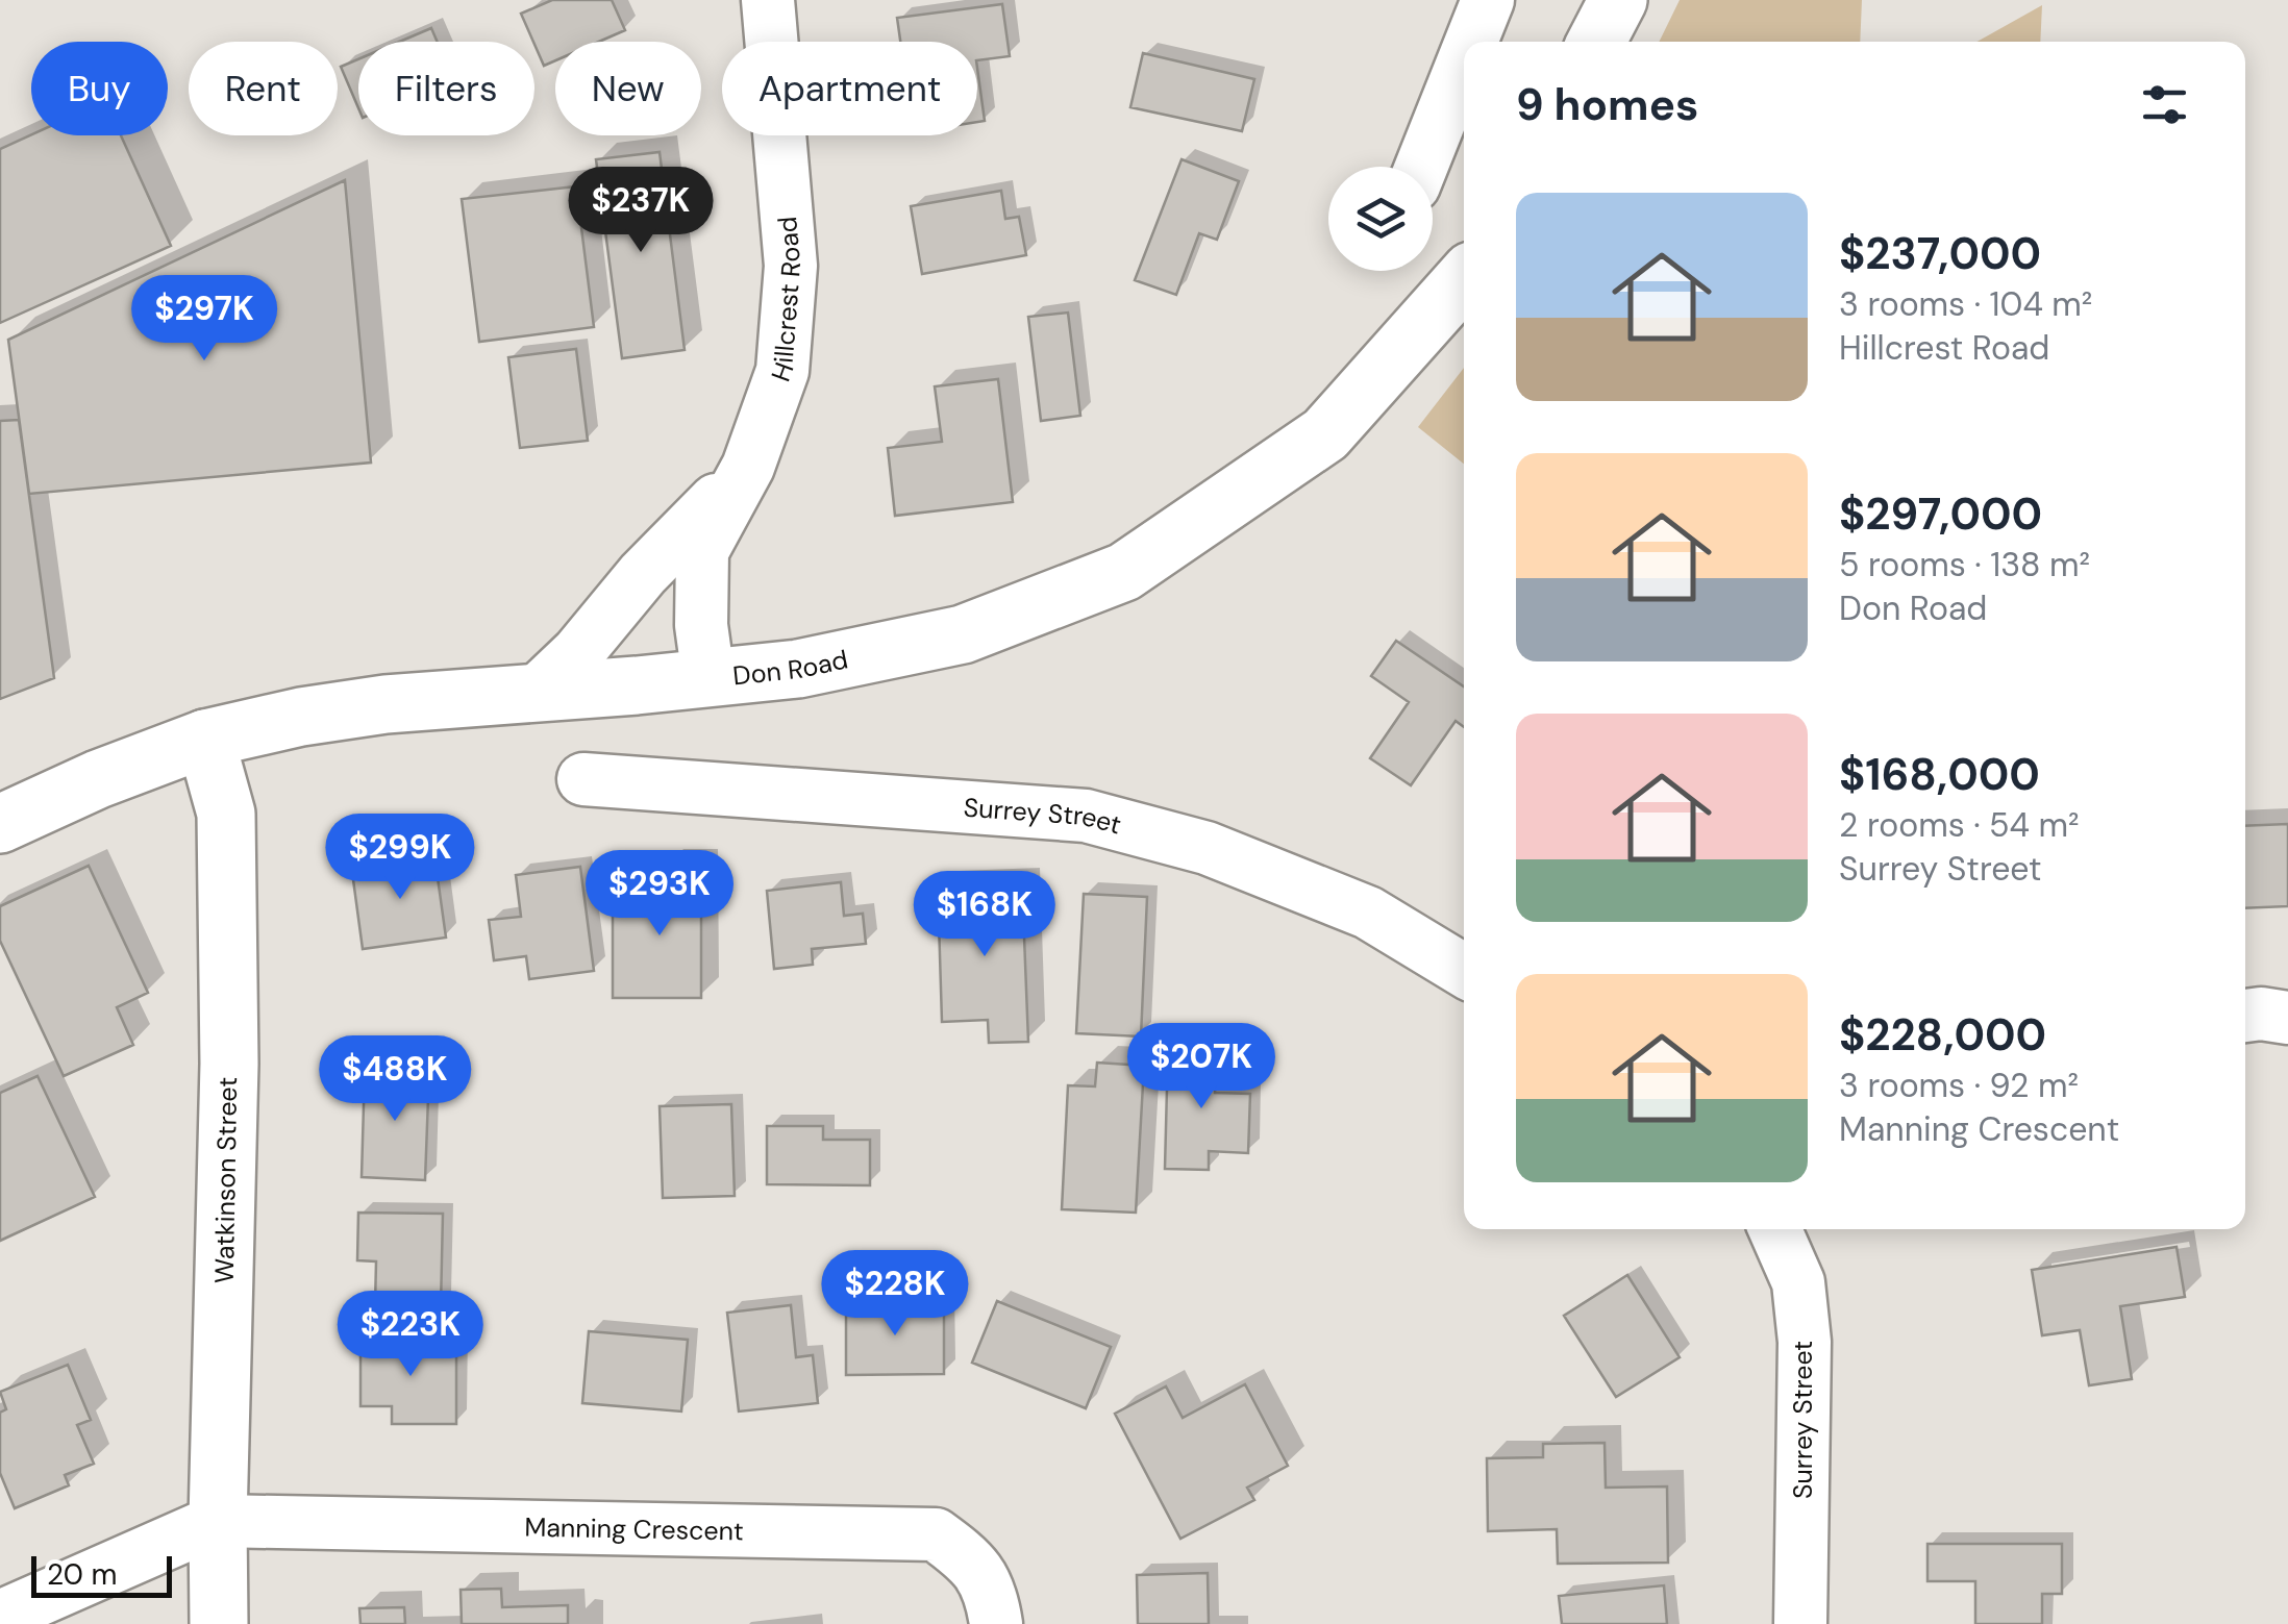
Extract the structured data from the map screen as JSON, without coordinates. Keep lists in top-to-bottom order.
{
  "streets": {
    "main road": ["Don Road", "Watkinson Street"],
    "street": ["Hillcrest Road", "Surrey Street", "Manning Crescent"]
  },
  "crossings": [
    ["Hillcrest Road", "Don Road"],
    ["Don Road", "Watkinson Street"],
    ["Watkinson Street", "Manning Crescent"]
  ],
  "scale_bar": "20 m",
  "page": {
    "chip": [
      "Buy",
      "Rent",
      "Filters",
      "New",
      "Apartment"
    ],
    "heading": "9 homes",
    "price": [
      "$237K",
      "$297K",
      "$299K",
      "$293K",
      "$168K",
      "$207K",
      "$488K",
      "$228K",
      "$223K"
    ],
    "list": [
      {
        "name": "$237,000",
        "note": "3 rooms · 104 m² · Hillcrest Road"
      },
      {
        "name": "$297,000",
        "note": "5 rooms · 138 m² · Don Road"
      },
      {
        "name": "$168,000",
        "note": "2 rooms · 54 m² · Surrey Street"
      },
      {
        "name": "$228,000",
        "note": "3 rooms · 92 m² · Manning Crescent"
      }
    ],
    "scale": "20 m"
  }
}
